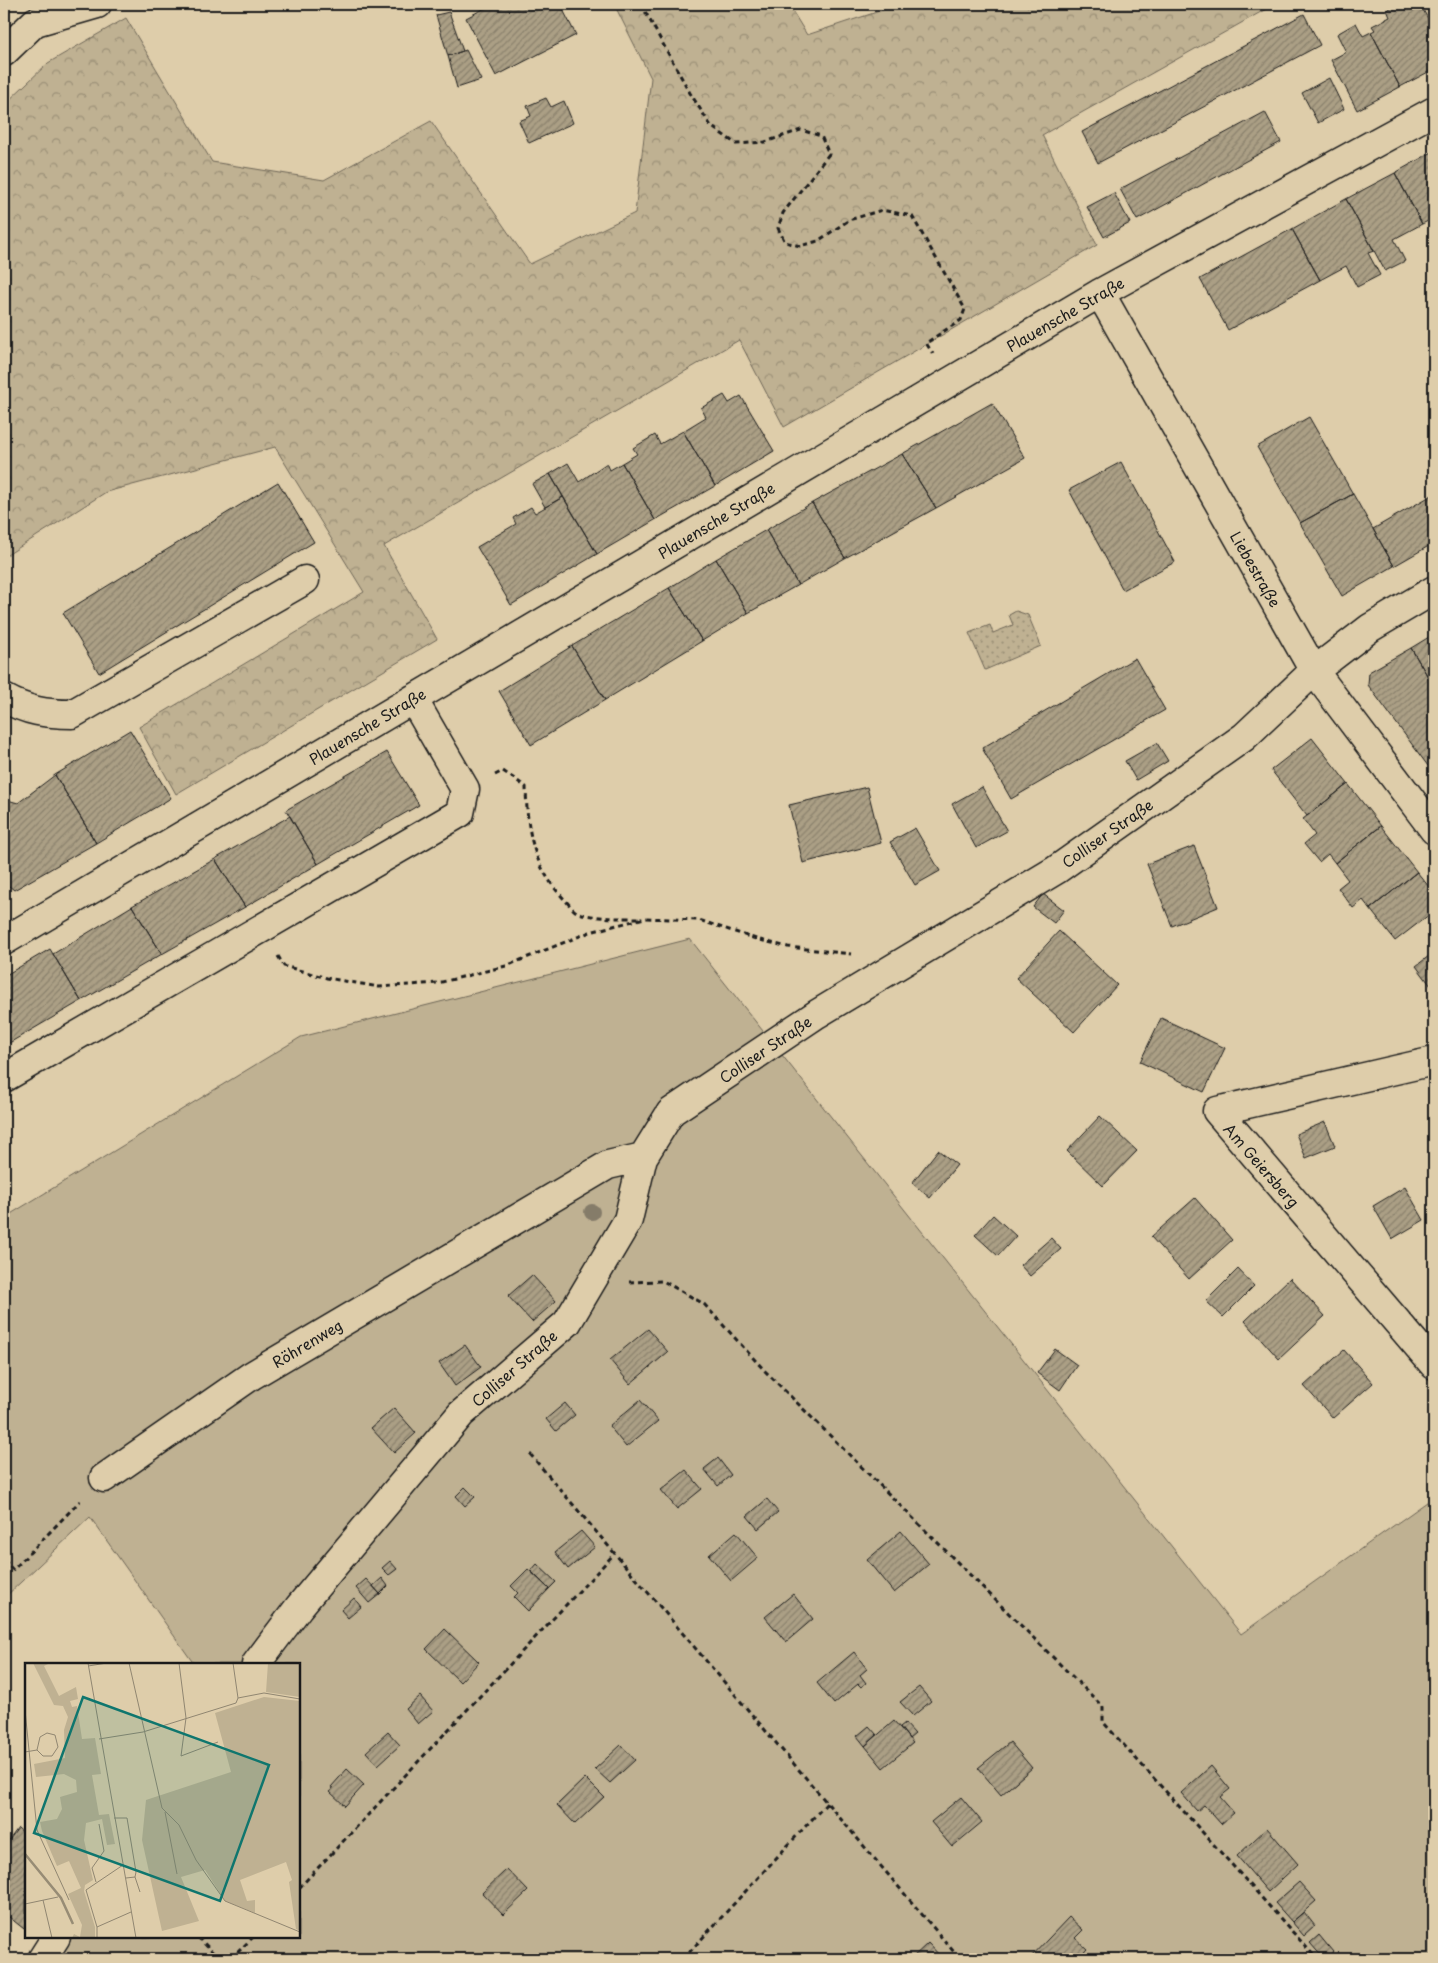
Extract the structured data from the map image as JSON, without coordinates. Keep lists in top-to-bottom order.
{
  "streets": {
    "street": [
      "Plauensche Straße",
      "Liebestraße",
      "Colliser Straße",
      "Am Geiersberg",
      "Röhrenweg"
    ]
  },
  "crossings": [
    ["Plauensche Straße", "Liebestraße"],
    ["Liebestraße", "Colliser Straße"],
    ["Colliser Straße", "Röhrenweg"]
  ]
}
